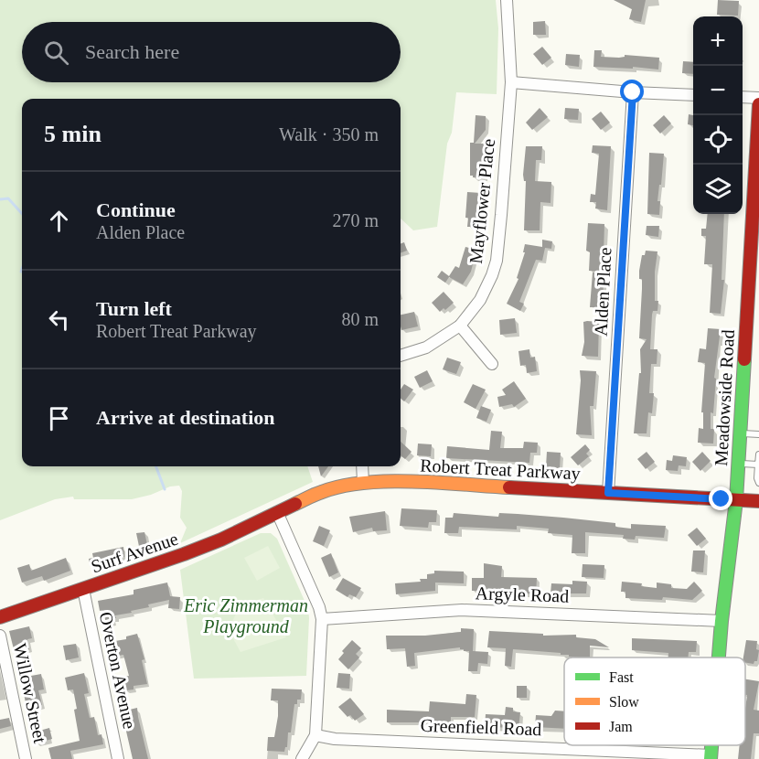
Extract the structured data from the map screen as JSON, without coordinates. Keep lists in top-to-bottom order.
{
  "streets": {
    "street": [
      "Mayflower Place",
      "Alden Place",
      "Meadowside Road",
      "Robert Treat Parkway",
      "Surf Avenue",
      "Argyle Road",
      "Overton Avenue",
      "Willow Street",
      "Greenfield Road"
    ]
  },
  "crossings": [
    ["Alden Place", "Robert Treat Parkway"],
    ["Meadowside Road", "Robert Treat Parkway"],
    ["Meadowside Road", "Argyle Road"],
    ["Robert Treat Parkway", "Surf Avenue"],
    ["Surf Avenue", "Overton Avenue"]
  ],
  "parks": ["Eric Zimmerman Playground"],
  "legend": ["Fast", "Slow", "Jam"],
  "page": {
    "map_buttons": ["+", "−"],
    "search": "Search here",
    "heading": ["5 min", "Walk · 350 m"],
    "list": [
      ["Continue", "Alden Place", "270 m"],
      ["Turn left", "Robert Treat Parkway", "80 m"],
      "Arrive at destination"
    ]
  }
}
